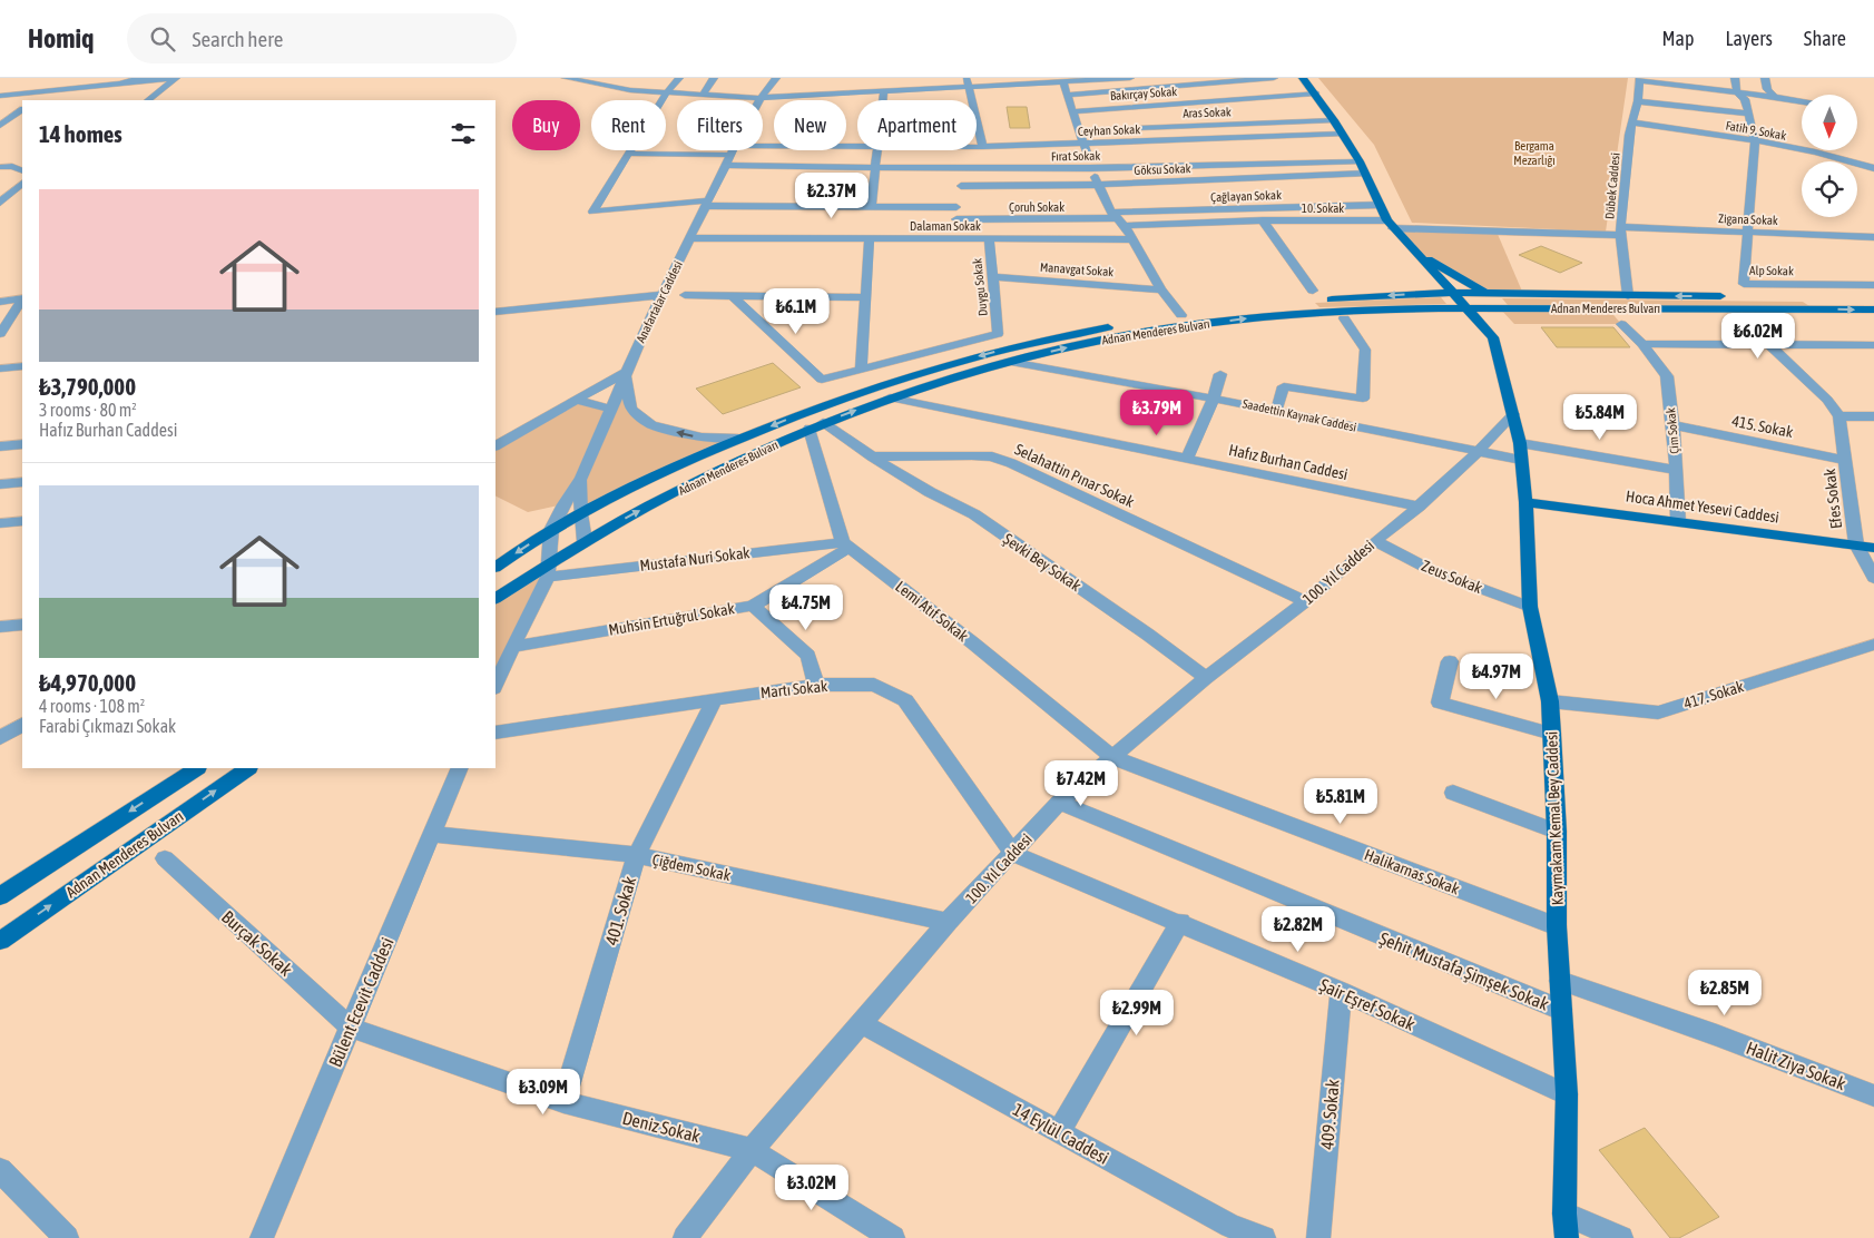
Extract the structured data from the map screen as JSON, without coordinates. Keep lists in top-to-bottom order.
{
  "streets": {
    "main road": ["Adnan Menderes Bulvarı", "Hoca Ahmet Yesevi Caddesi", "Kaymakam Kemal Bey Caddesi"],
    "street": [
      "Bakırçay Sokak",
      "Aras Sokak",
      "Ceyhan Sokak",
      "Fatih 9. Sokak",
      "Fırat Sokak",
      "Göksu Sokak",
      "Dübek Caddesi",
      "Çağlayan Sokak",
      "Çoruh Sokak",
      "10. Sokak",
      "Zigana Sokak",
      "Dalaman Sokak",
      "Manavgat Sokak",
      "Alp Sokak",
      "Duygu Sokak",
      "Anafartalar Caddesi",
      "Saadettin Kaynak Caddesi",
      "415. Sokak",
      "Çim Sokak",
      "Hafız Burhan Caddesi",
      "Selahattin Pınar Sokak",
      "Efes Sokak",
      "Mustafa Nuri Sokak",
      "Şevki Bey Sokak",
      "100. Yıl Caddesi",
      "Zeus Sokak",
      "Lemi Atıf Sokak",
      "Muhsin Ertuğrul Sokak",
      "Martı Sokak",
      "417. Sokak",
      "Çiğdem Sokak",
      "Halikarnas Sokak",
      "401. Sokak",
      "Burçak Sokak",
      "Şehit Mustafa Şimşek Sokak",
      "Bülent Ecevit Caddesi",
      "Şair Eşref Sokak",
      "Halit Ziya Sokak",
      "409. Sokak",
      "Deniz Sokak",
      "14 Eylül Caddesi"
    ]
  },
  "crossings": [
    ["Ceyhan Sokak", "Fırat Sokak"],
    ["Ceyhan Sokak", "Anafartalar Caddesi"],
    ["Fatih 9. Sokak", "Dübek Caddesi"],
    ["Fatih 9. Sokak", "Alp Sokak"],
    ["Fırat Sokak", "Anafartalar Caddesi"],
    ["Dübek Caddesi", "10. Sokak"],
    ["Dübek Caddesi", "Zigana Sokak"],
    ["Dübek Caddesi", "Adnan Menderes Bulvarı"],
    ["Çağlayan Sokak", "Çoruh Sokak"],
    ["10. Sokak", "Zigana Sokak"],
    ["Zigana Sokak", "Alp Sokak"],
    ["Dalaman Sokak", "Duygu Sokak"],
    ["Dalaman Sokak", "Anafartalar Caddesi"],
    ["Manavgat Sokak", "Duygu Sokak"],
    ["Anafartalar Caddesi", "Adnan Menderes Bulvarı"],
    ["Adnan Menderes Bulvarı", "Saadettin Kaynak Caddesi"],
    ["Adnan Menderes Bulvarı", "Hafız Burhan Caddesi"],
    ["Adnan Menderes Bulvarı", "Mustafa Nuri Sokak"],
    ["Adnan Menderes Bulvarı", "Kaymakam Kemal Bey Caddesi"],
    ["Saadettin Kaynak Caddesi", "Çim Sokak"],
    ["Saadettin Kaynak Caddesi", "100. Yıl Caddesi"],
    ["Saadettin Kaynak Caddesi", "Kaymakam Kemal Bey Caddesi"],
    ["415. Sokak", "Çim Sokak"],
    ["415. Sokak", "Efes Sokak"],
    ["Çim Sokak", "Hoca Ahmet Yesevi Caddesi"],
    ["Hafız Burhan Caddesi", "100. Yıl Caddesi"],
    ["Selahattin Pınar Sokak", "Şevki Bey Sokak"],
    ["Selahattin Pınar Sokak", "100. Yıl Caddesi"],
    ["Efes Sokak", "Hoca Ahmet Yesevi Caddesi"],
    ["Hoca Ahmet Yesevi Caddesi", "Kaymakam Kemal Bey Caddesi"],
    ["Mustafa Nuri Sokak", "Lemi Atıf Sokak"],
    ["Mustafa Nuri Sokak", "Muhsin Ertuğrul Sokak"],
    ["Şevki Bey Sokak", "100. Yıl Caddesi"],
    ["100. Yıl Caddesi", "Zeus Sokak"],
    ["100. Yıl Caddesi", "Lemi Atıf Sokak"],
    ["100. Yıl Caddesi", "Martı Sokak"],
    ["100. Yıl Caddesi", "Kaymakam Kemal Bey Caddesi"],
    ["100. Yıl Caddesi", "Çiğdem Sokak"],
    ["100. Yıl Caddesi", "Halikarnas Sokak"],
    ["100. Yıl Caddesi", "Şehit Mustafa Şimşek Sokak"],
    ["100. Yıl Caddesi", "Şair Eşref Sokak"],
    ["100. Yıl Caddesi", "Deniz Sokak"],
    ["100. Yıl Caddesi", "14 Eylül Caddesi"],
    ["Zeus Sokak", "Kaymakam Kemal Bey Caddesi"],
    ["Lemi Atıf Sokak", "Muhsin Ertuğrul Sokak"],
    ["Lemi Atıf Sokak", "Halikarnas Sokak"],
    ["Martı Sokak", "401. Sokak"],
    ["Martı Sokak", "Şair Eşref Sokak"],
    ["417. Sokak", "Kaymakam Kemal Bey Caddesi"],
    ["Kaymakam Kemal Bey Caddesi", "Halikarnas Sokak"],
    ["Kaymakam Kemal Bey Caddesi", "Şehit Mustafa Şimşek Sokak"],
    ["Kaymakam Kemal Bey Caddesi", "Şair Eşref Sokak"],
    ["Kaymakam Kemal Bey Caddesi", "Halit Ziya Sokak"],
    ["Çiğdem Sokak", "401. Sokak"],
    ["Çiğdem Sokak", "Bülent Ecevit Caddesi"],
    ["401. Sokak", "Deniz Sokak"],
    ["Burçak Sokak", "Bülent Ecevit Caddesi"],
    ["Burçak Sokak", "Deniz Sokak"],
    ["Bülent Ecevit Caddesi", "Deniz Sokak"],
    ["Şair Eşref Sokak", "409. Sokak"]
  ],
  "parks": ["Bergama Mezarlığı"],
  "north": "bottom",
  "page": {
    "header": "Homiq",
    "search": "Search here",
    "nav": ["Map", "Layers", "Share"],
    "chip": [
      "Buy",
      "Rent",
      "Filters",
      "New",
      "Apartment"
    ],
    "heading": "14 homes",
    "list": [
      {
        "name": "₺3,790,000",
        "note": "3 rooms · 80 m² · Hafız Burhan Caddesi"
      },
      {
        "name": "₺4,970,000",
        "note": "4 rooms · 108 m² · Farabi Çıkmazı Sokak"
      }
    ],
    "price": [
      "₺2.37M",
      "₺6.1M",
      "₺6.02M",
      "₺3.79M",
      "₺5.84M",
      "₺4.75M",
      "₺4.97M",
      "₺7.42M",
      "₺5.81M",
      "₺2.82M",
      "₺2.85M",
      "₺2.99M",
      "₺3.09M",
      "₺3.02M"
    ]
  }
}
